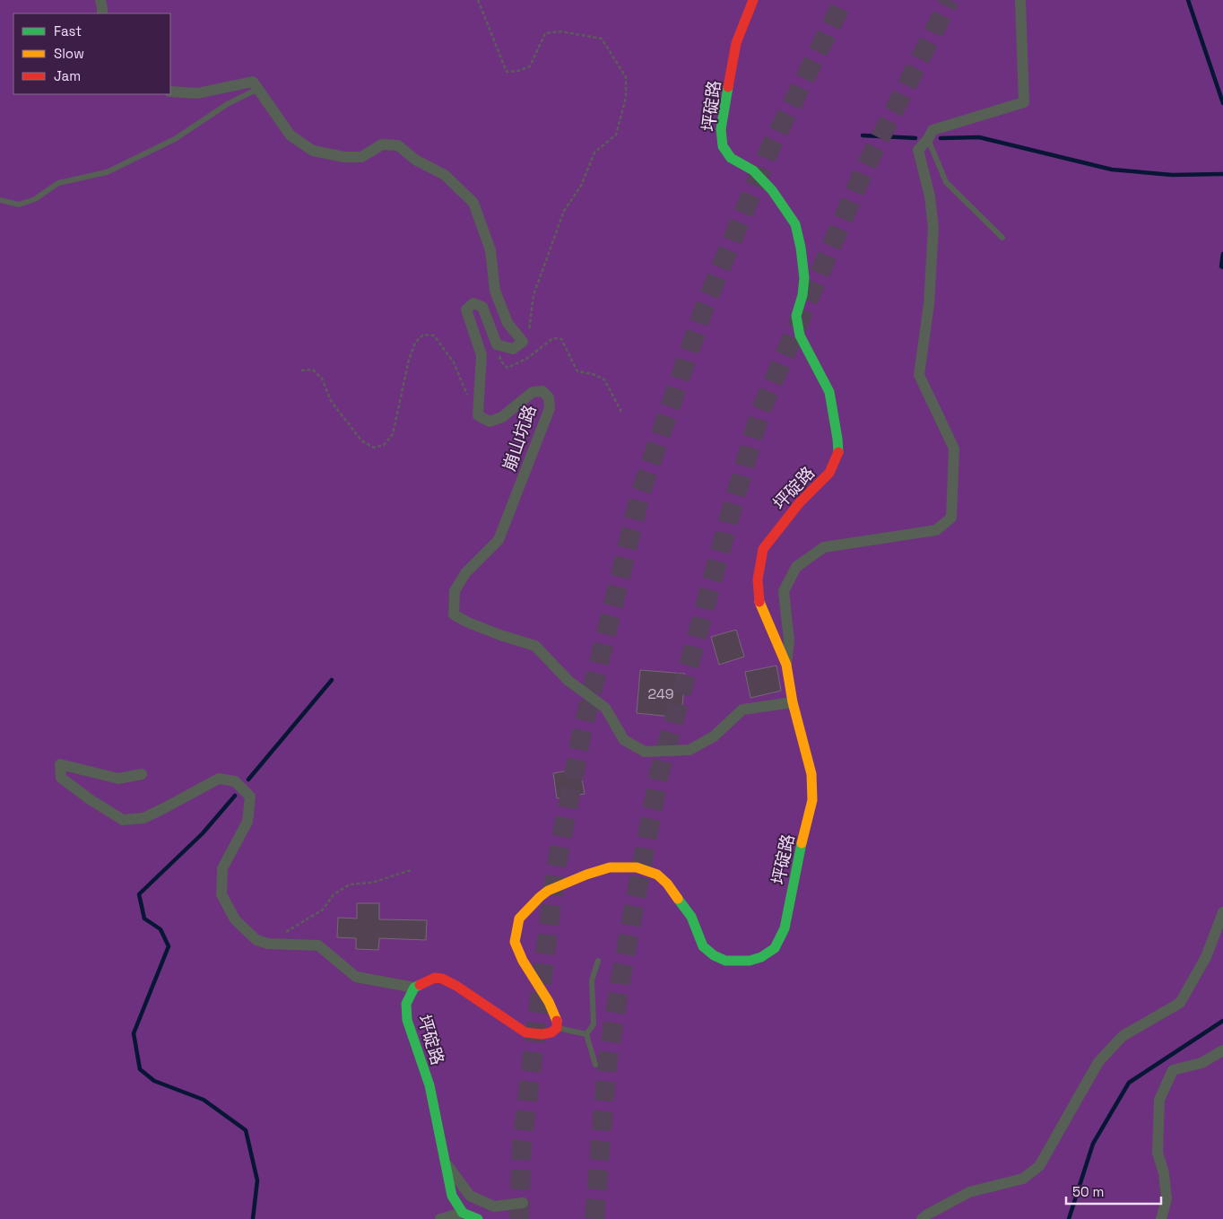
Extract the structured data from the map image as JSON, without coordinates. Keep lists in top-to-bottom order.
{
  "streets": {
    "main road": ["坪碇路"],
    "street": ["崩山坑路"]
  },
  "crossings": [
    ["坪碇路", "崩山坑路"]
  ],
  "house_numbers": ["249"],
  "legend": ["Fast", "Slow", "Jam"],
  "scale_bar": "50 m"
}
